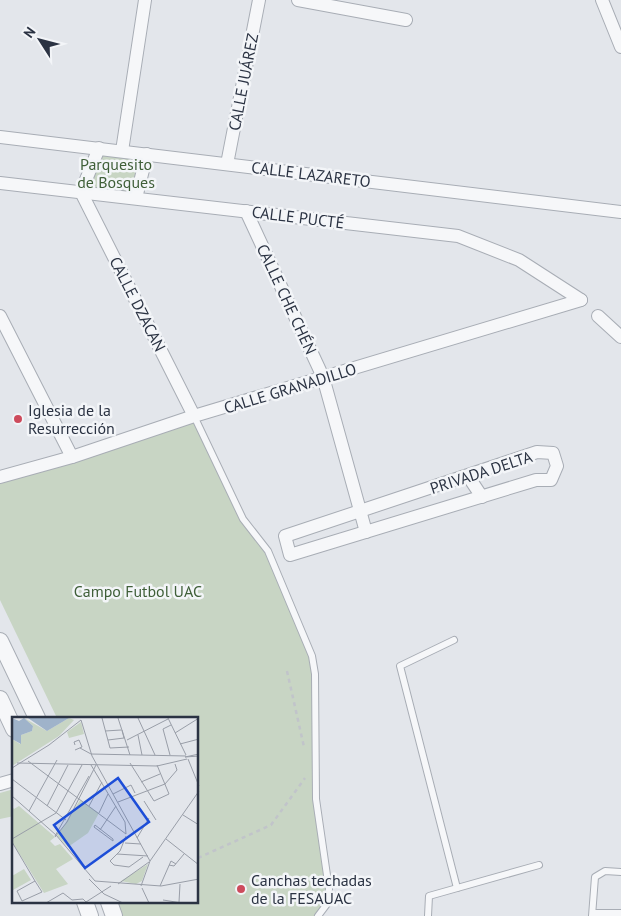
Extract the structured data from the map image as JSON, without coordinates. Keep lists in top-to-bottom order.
{
  "streets": {
    "street": [
      "CALLE JUÁREZ",
      "CALLE LAZARETO",
      "CALLE PUCTÉ",
      "CALLE CHE CHÉN",
      "CALLE DZACAN",
      "CALLE GRANADILLO",
      "PRIVADA DELTA"
    ]
  },
  "crossings": [
    ["CALLE JUÁREZ", "CALLE LAZARETO"],
    ["CALLE PUCTÉ", "CALLE CHE CHÉN"],
    ["CALLE PUCTÉ", "CALLE DZACAN"],
    ["CALLE PUCTÉ", "CALLE GRANADILLO"],
    ["CALLE CHE CHÉN", "CALLE GRANADILLO"],
    ["CALLE CHE CHÉN", "PRIVADA DELTA"],
    ["CALLE DZACAN", "CALLE GRANADILLO"]
  ],
  "parks": ["Parquesito de Bosques", "Campo Futbol UAC"],
  "places": ["Iglesia de la Resurrección", "Canchas techadas de la FESAUAC"],
  "north": "top left"
}
